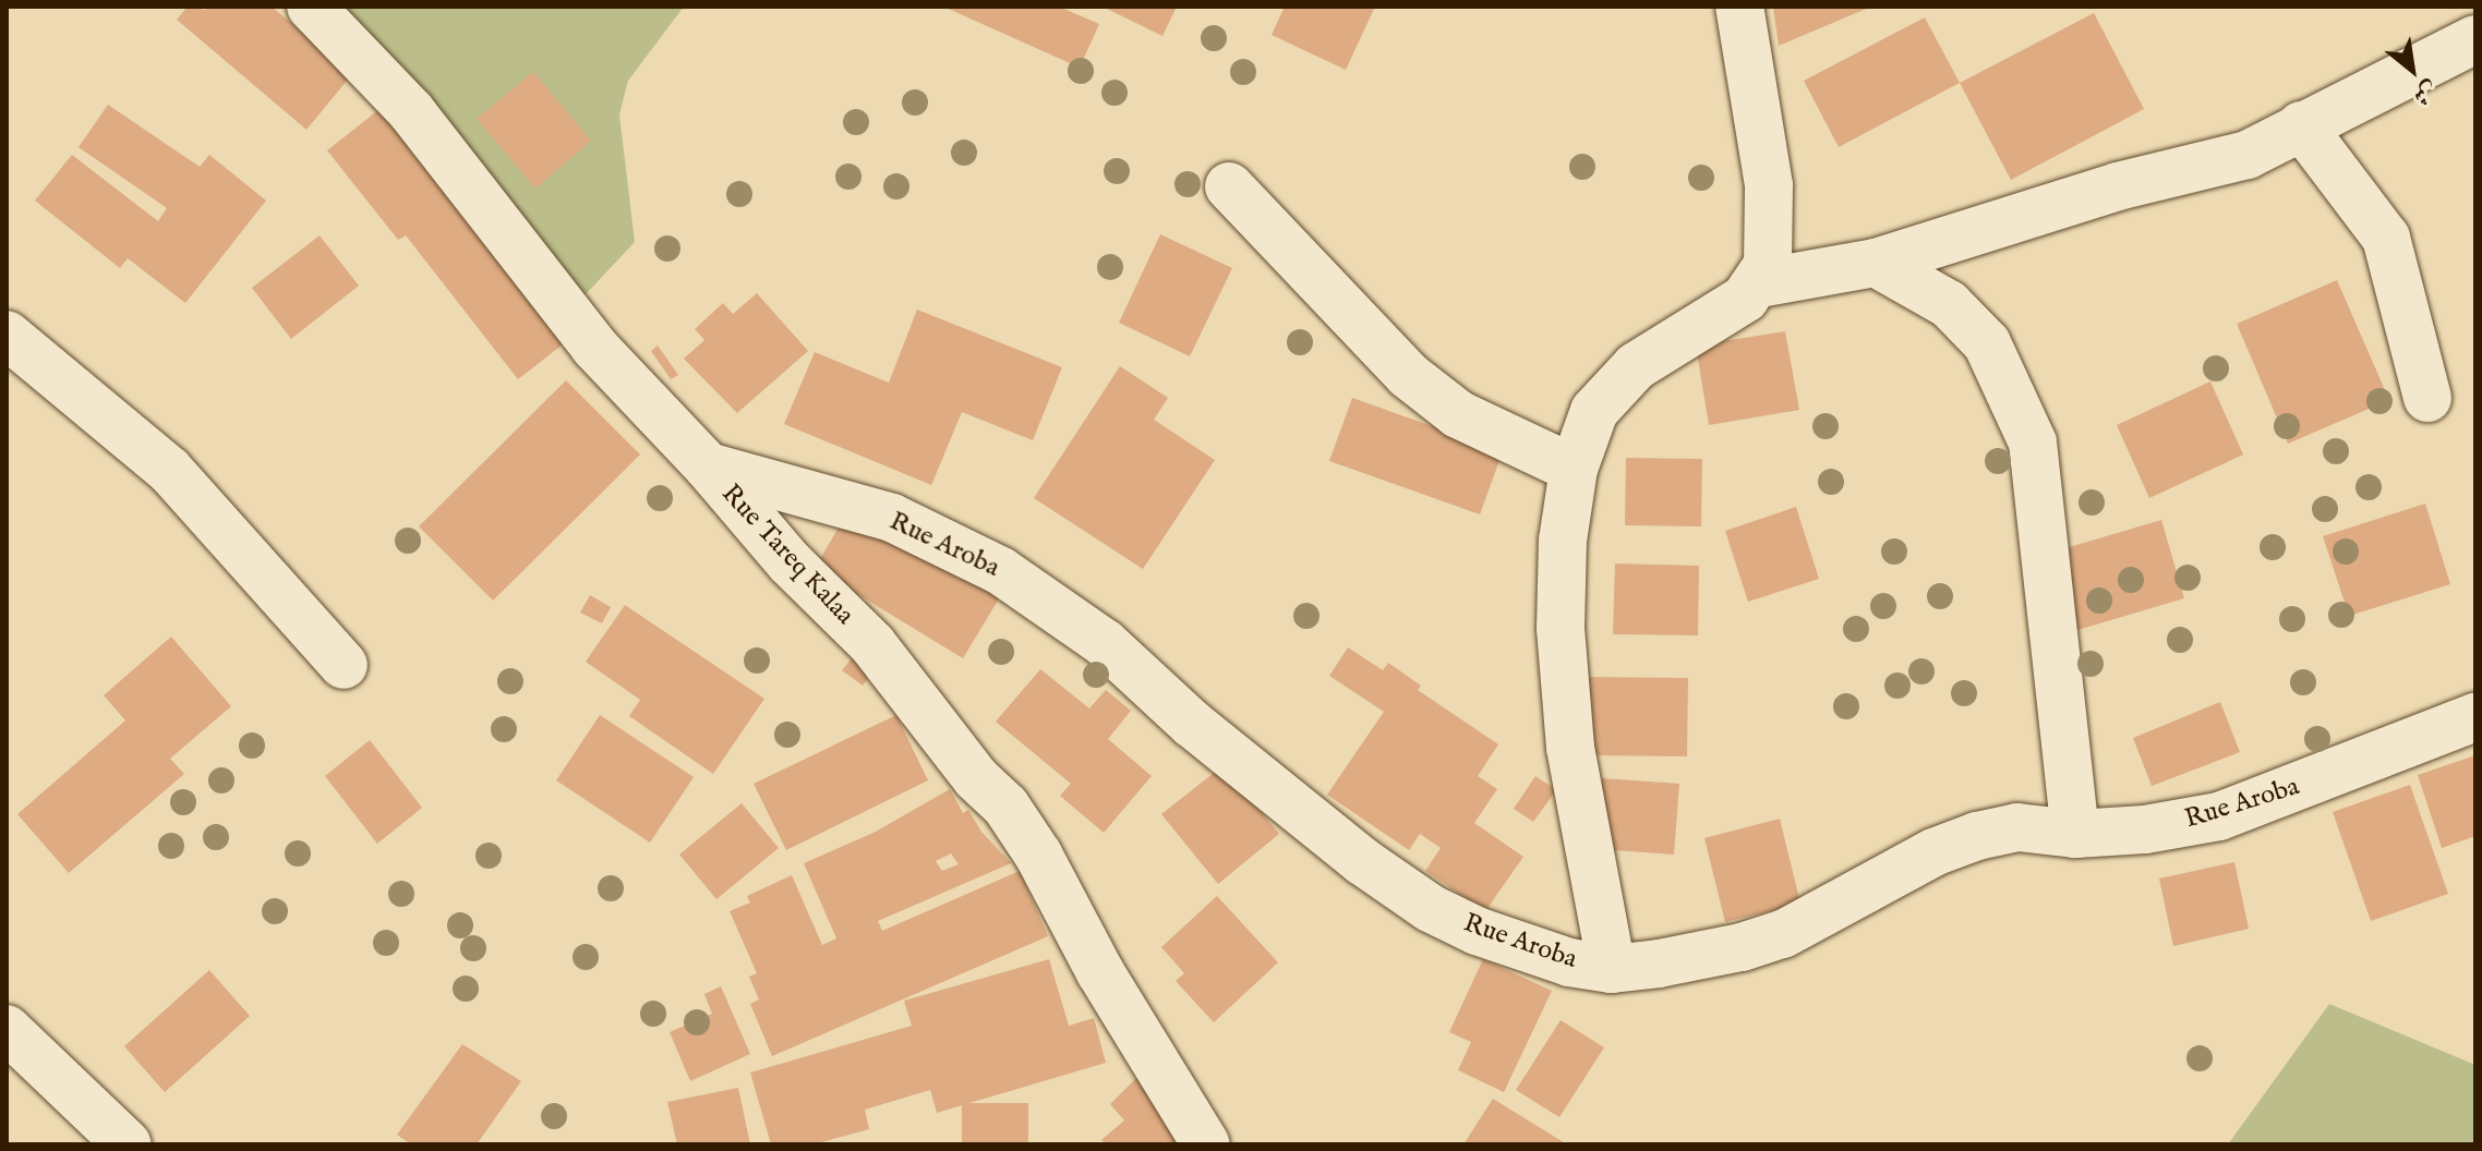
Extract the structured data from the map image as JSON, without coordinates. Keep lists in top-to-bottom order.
{
  "streets": {
    "street": ["Rue Aroba", "Rue Tareq Kalaa"]
  },
  "crossings": [
    ["Rue Aroba", "Rue Tareq Kalaa"]
  ],
  "north": "bottom right"
}
